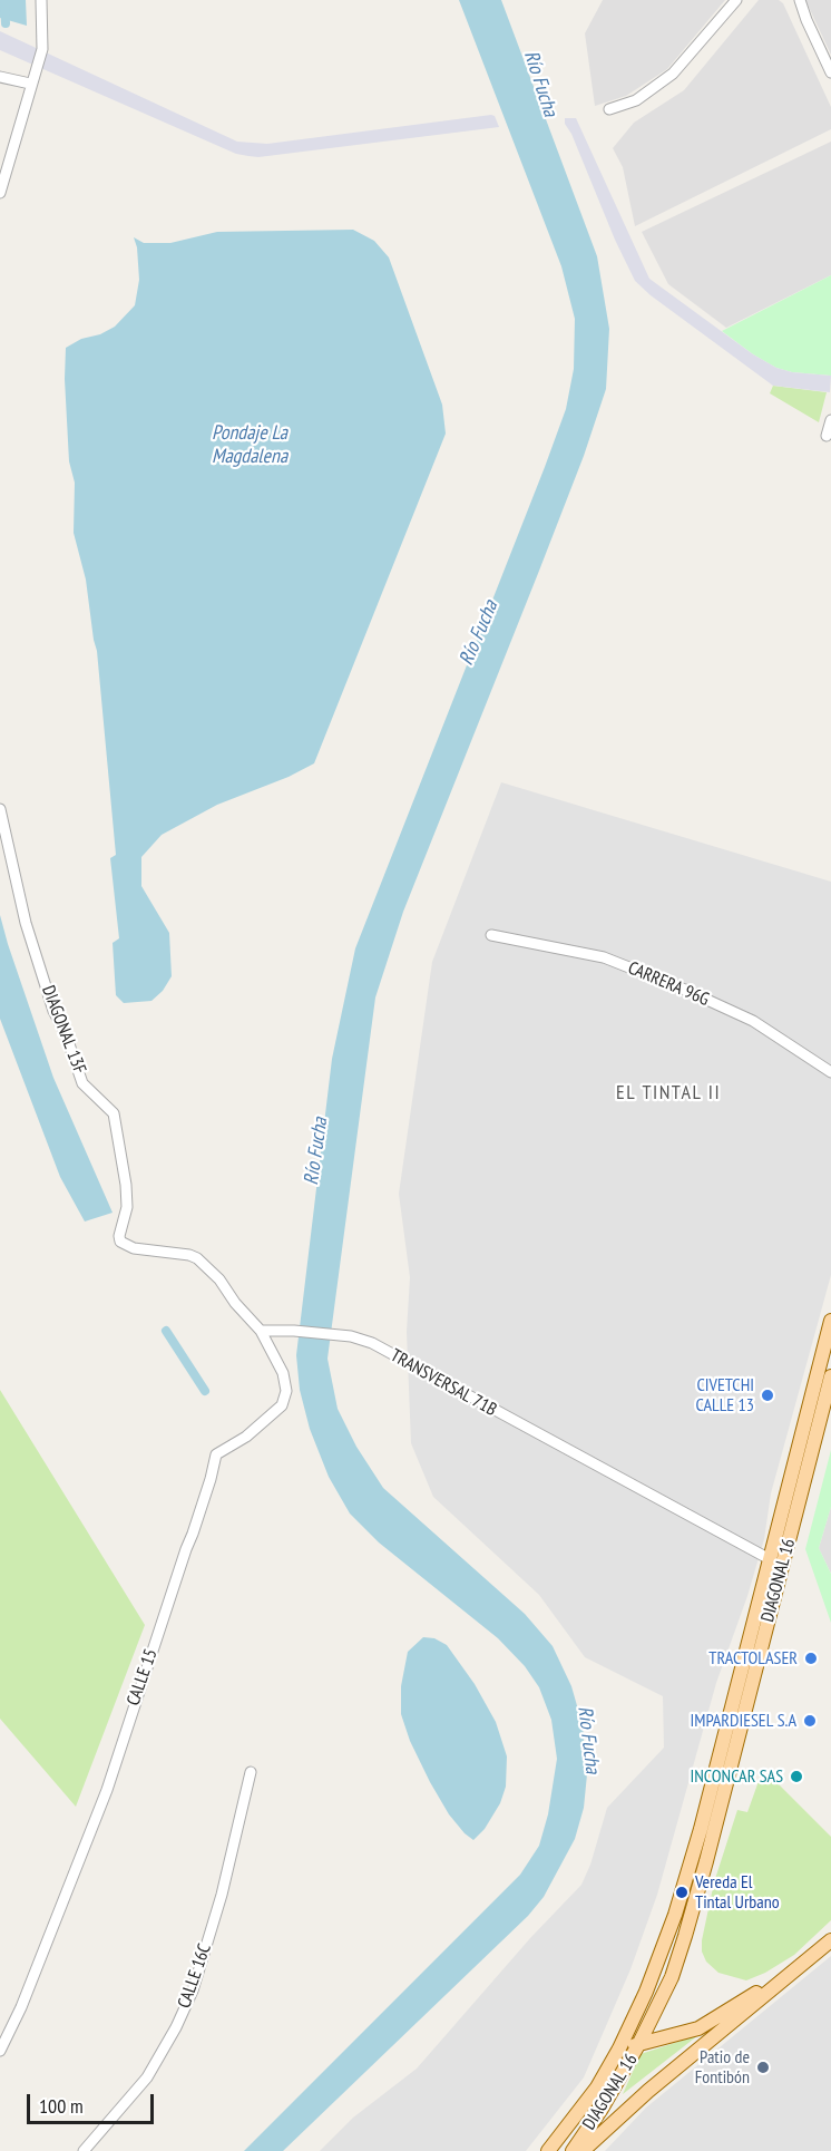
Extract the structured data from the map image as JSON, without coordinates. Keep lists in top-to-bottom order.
{
  "streets": {
    "main road": ["DIAGONAL 16"],
    "street": [
      "CARRERA 96G",
      "DIAGONAL 13F",
      "TRANSVERSAL 71B",
      "CALLE 15",
      "CALLE 16C"
    ]
  },
  "crossings": [
    ["DIAGONAL 13F", "TRANSVERSAL 71B"],
    ["DIAGONAL 13F", "CALLE 15"],
    ["TRANSVERSAL 71B", "DIAGONAL 16"],
    ["TRANSVERSAL 71B", "CALLE 15"]
  ],
  "districts": ["EL TINTAL II"],
  "water": ["Río Fucha", "Pondaje La Magdalena"],
  "places": [
    "CIVETCHI CALLE 13",
    "TRACTOLASER",
    "IMPARDIESEL S.A",
    "INCONCAR SAS",
    "Vereda El Tintal Urbano",
    "Patio de Fontibón"
  ],
  "scale_bar": "100 m"
}
